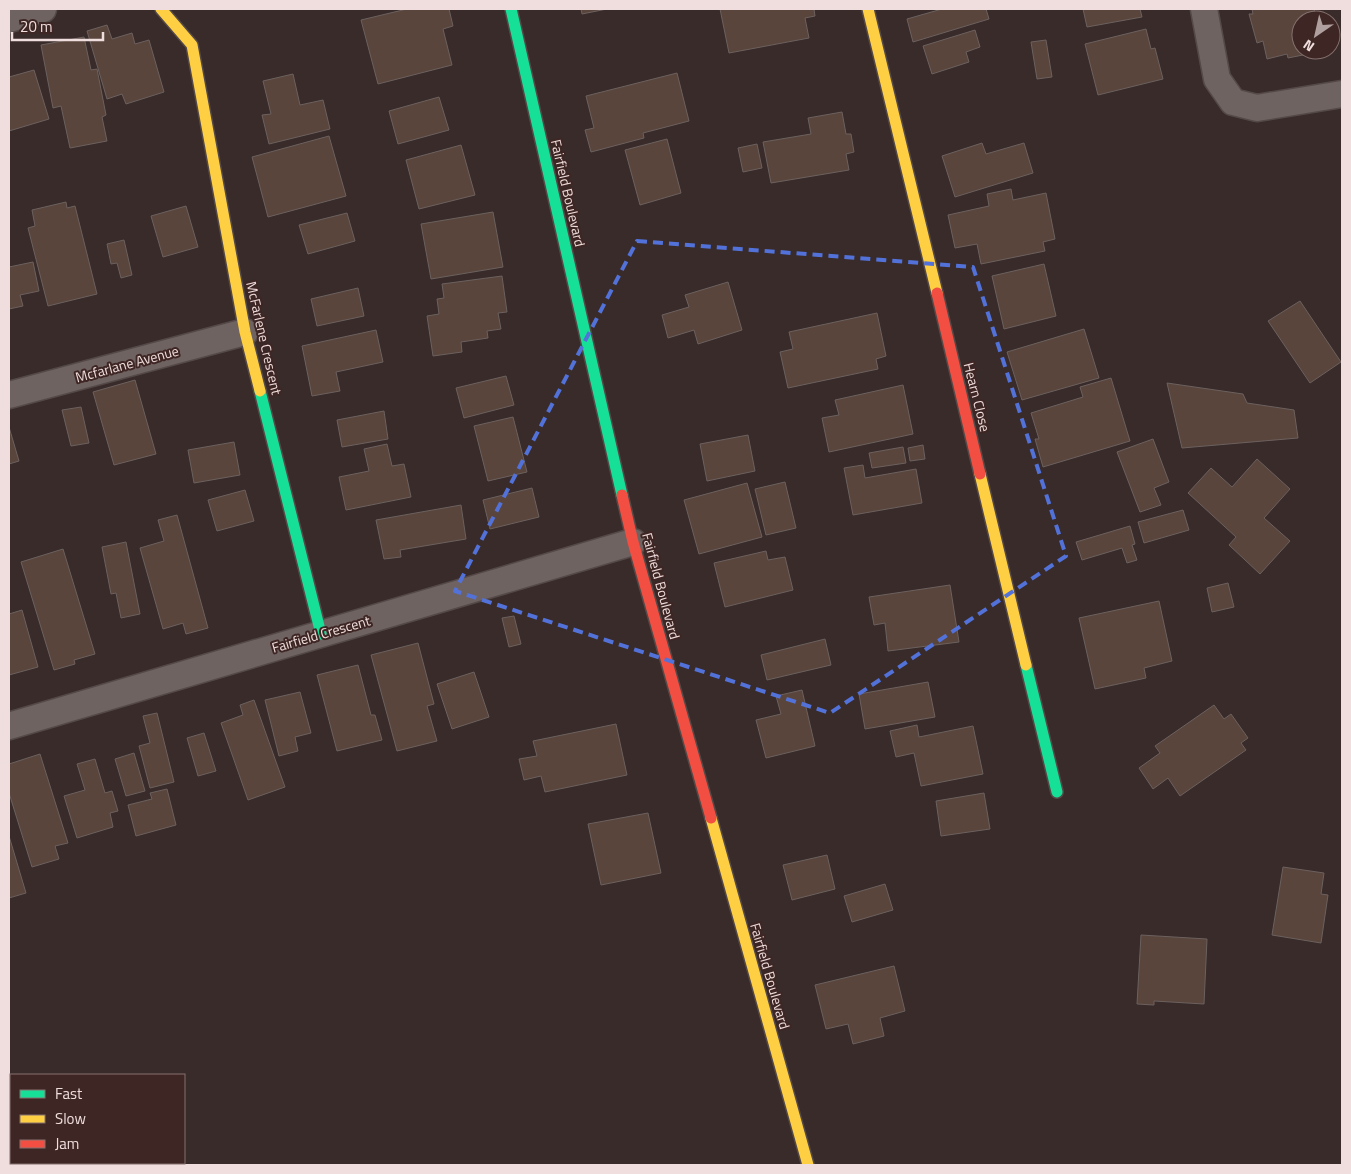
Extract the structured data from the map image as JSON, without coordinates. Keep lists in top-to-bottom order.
{
  "streets": {
    "street": [
      "Fairfield Boulevard",
      "McFarlene Crescent",
      "Mcfarlane Avenue",
      "Hearn Close",
      "Fairfield Crescent"
    ]
  },
  "crossings": [
    ["Fairfield Boulevard", "Fairfield Crescent"],
    ["McFarlene Crescent", "Mcfarlane Avenue"],
    ["McFarlene Crescent", "Fairfield Crescent"]
  ],
  "legend": ["Fast", "Slow", "Jam"],
  "scale_bar": "20 m",
  "north": "bottom left"
}
